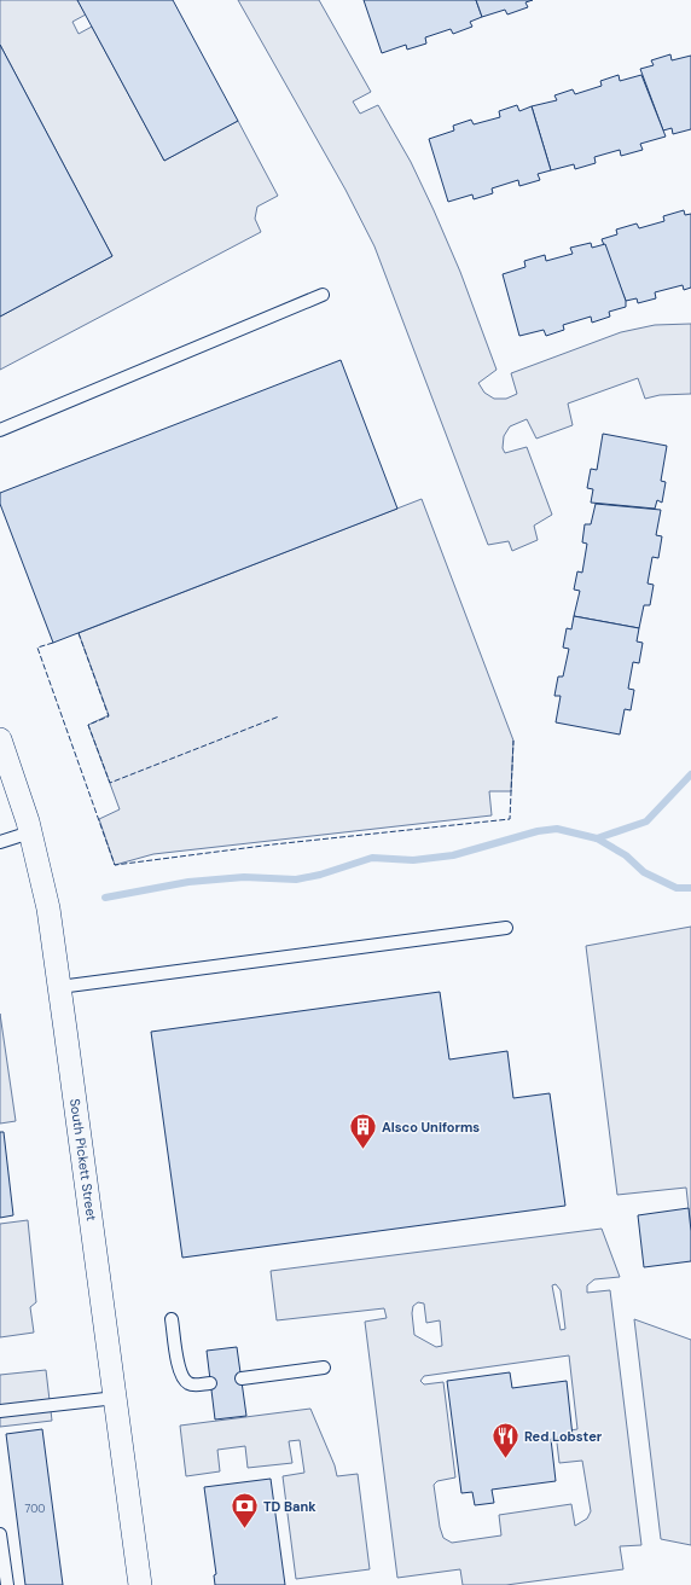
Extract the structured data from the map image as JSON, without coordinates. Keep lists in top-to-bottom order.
{
  "streets": {
    "street": ["South Pickett Street"]
  },
  "places": {
    "building": ["Alsco Uniforms"],
    "restaurant": ["Red Lobster"],
    "bank": ["TD Bank"]
  },
  "house_numbers": ["700"]
}
